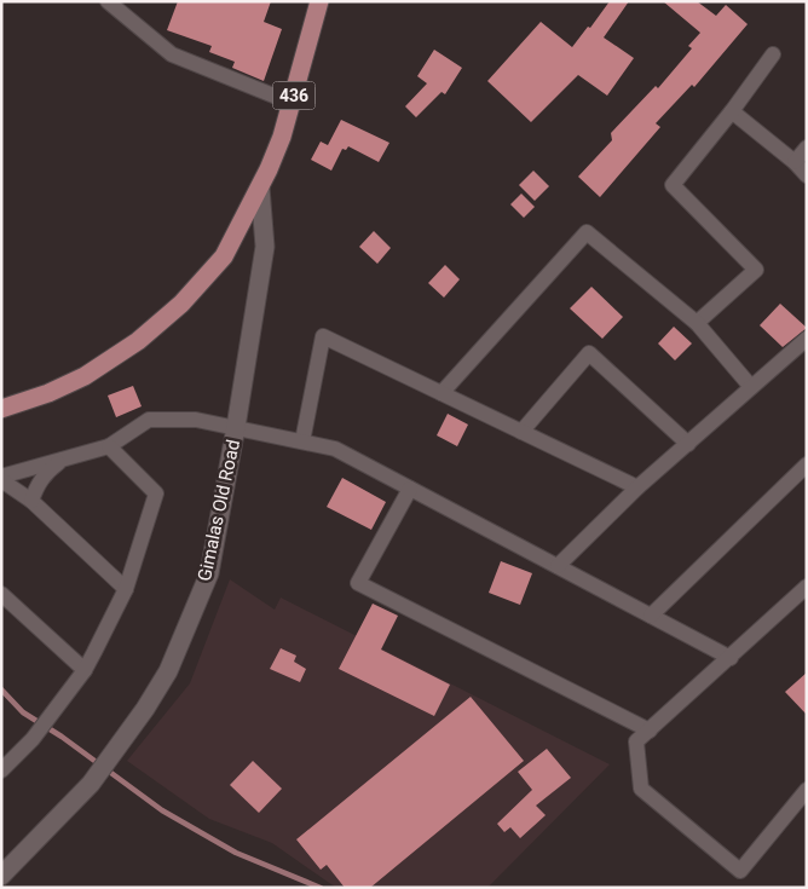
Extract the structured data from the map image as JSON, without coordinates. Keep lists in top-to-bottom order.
{
  "streets": {
    "main road": ["436"],
    "street": ["Gimalas Old Road"]
  },
  "crossings": [
    ["436", "Gimalas Old Road"]
  ]
}
